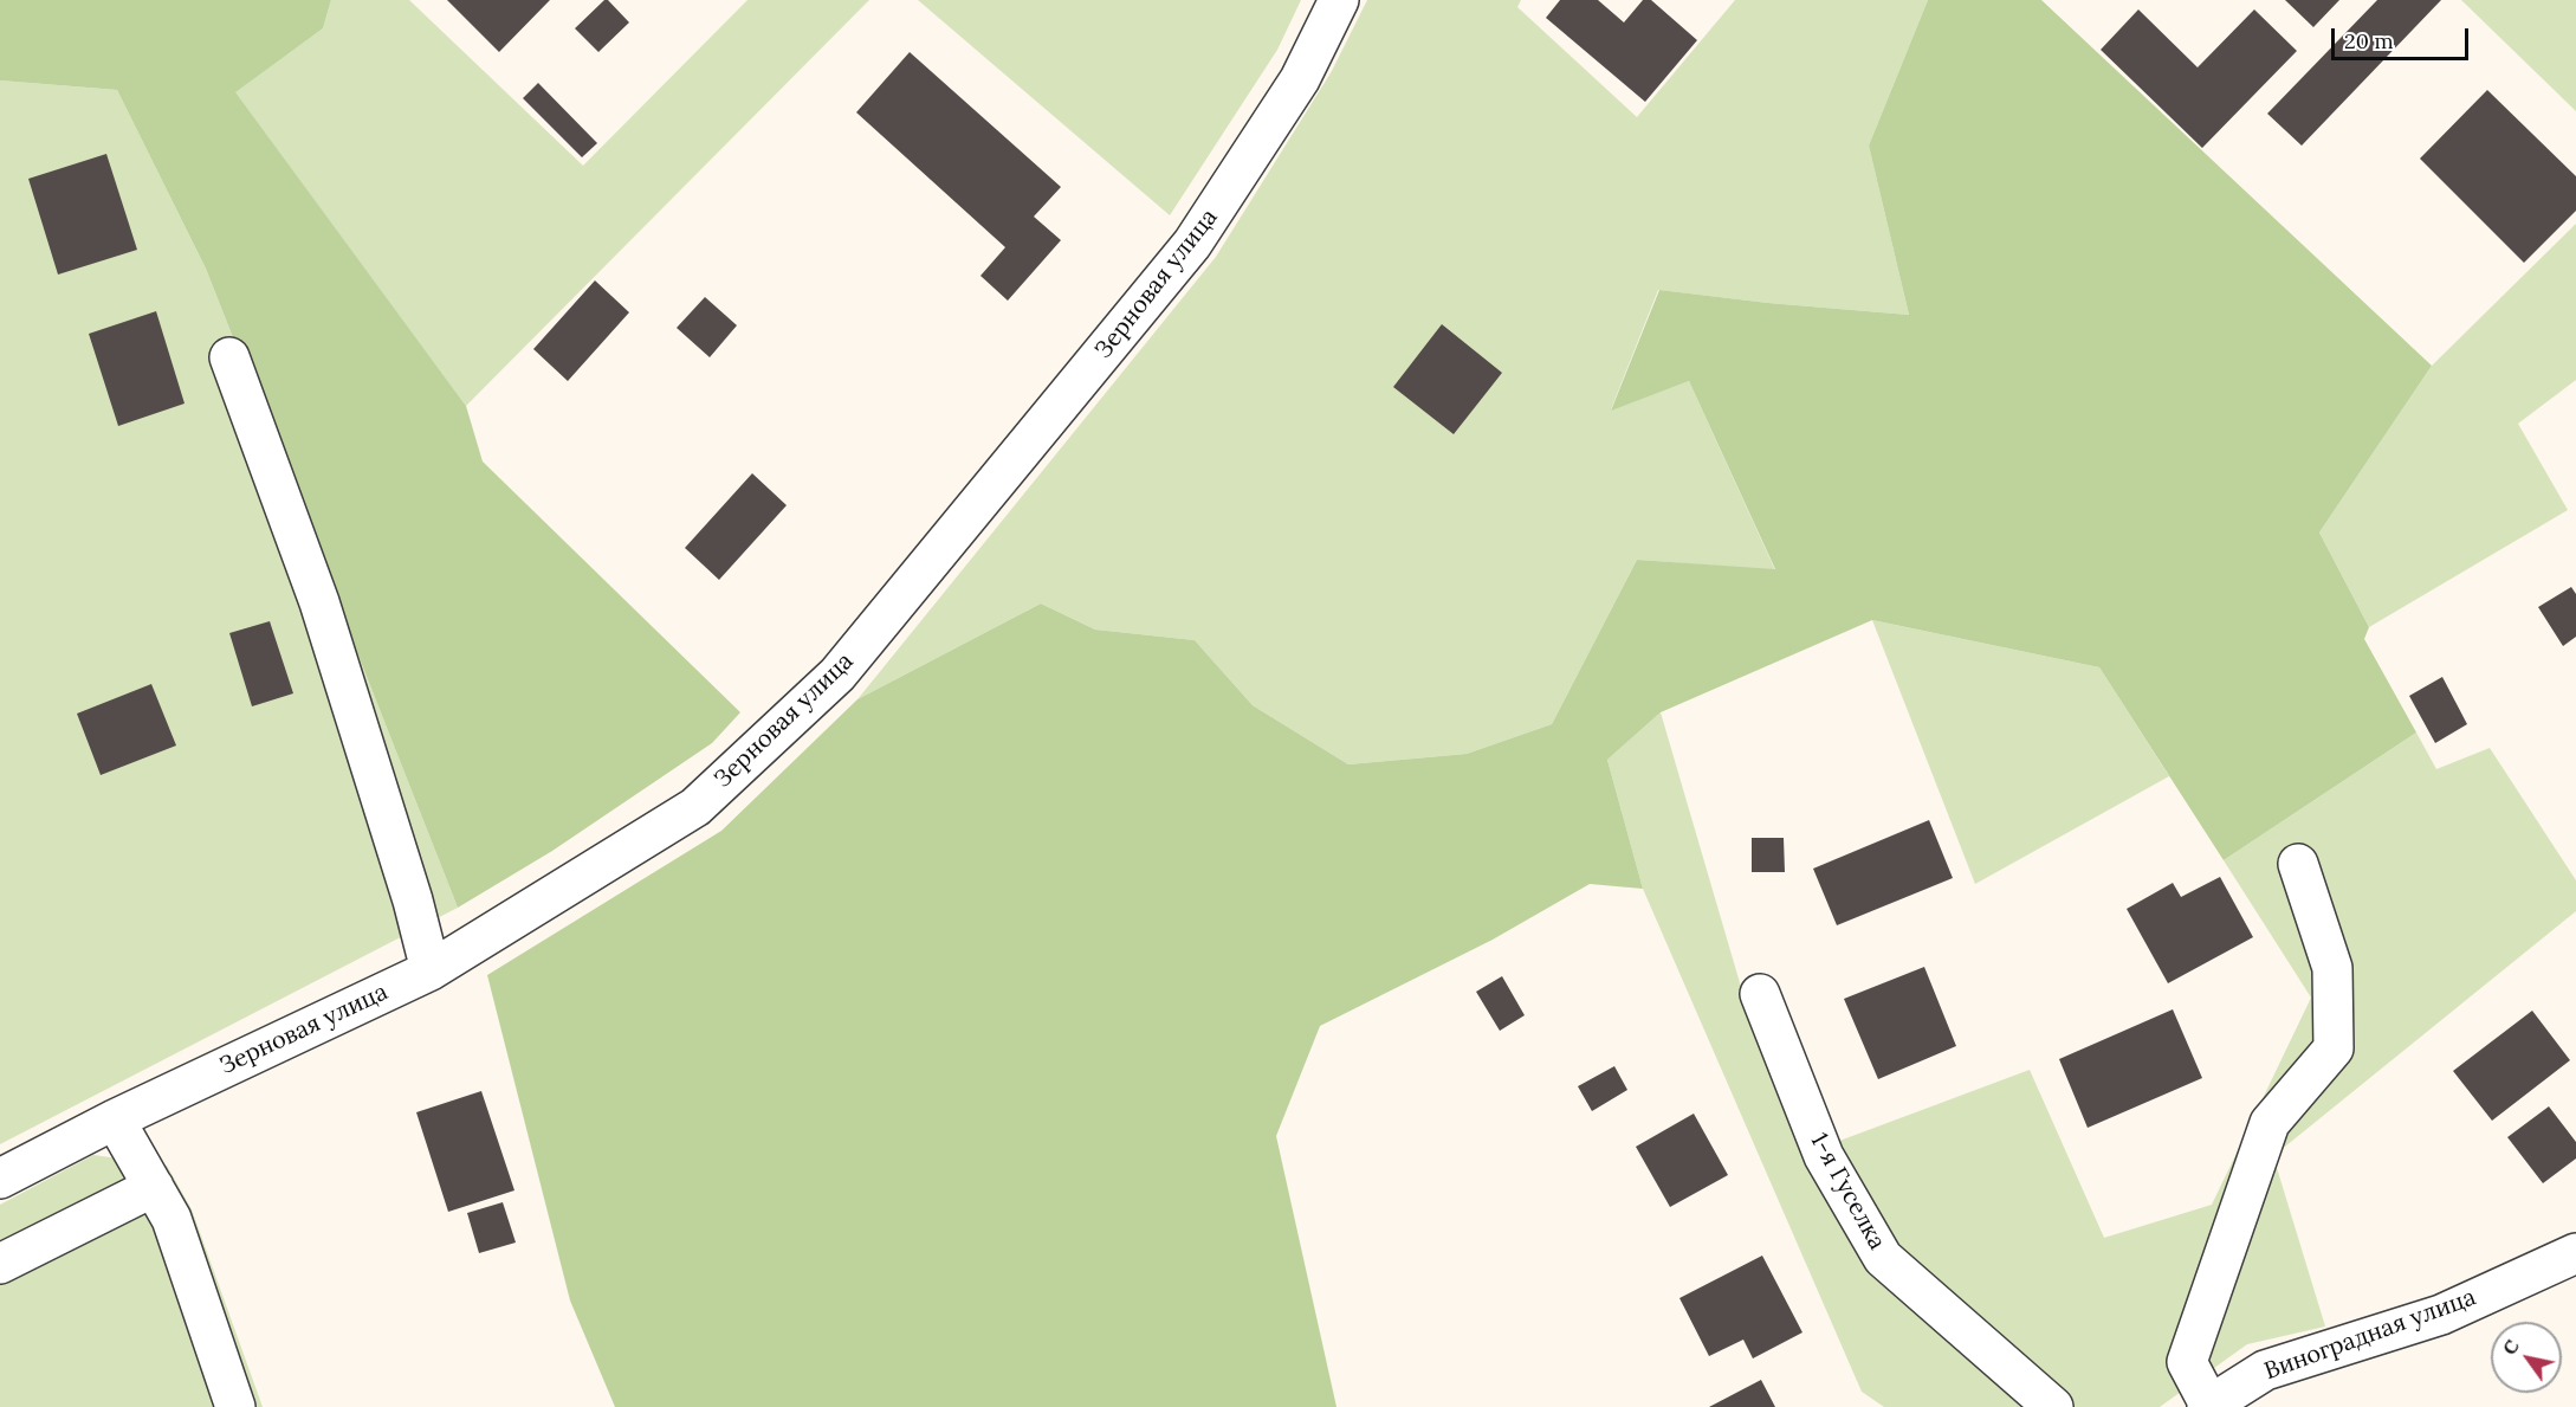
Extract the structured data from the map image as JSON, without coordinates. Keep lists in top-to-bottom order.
{
  "streets": {
    "street": ["Зерновая улица", "1-я Гуселка", "Виноградная улица"]
  },
  "scale_bar": "20 m",
  "north": "top left"
}
